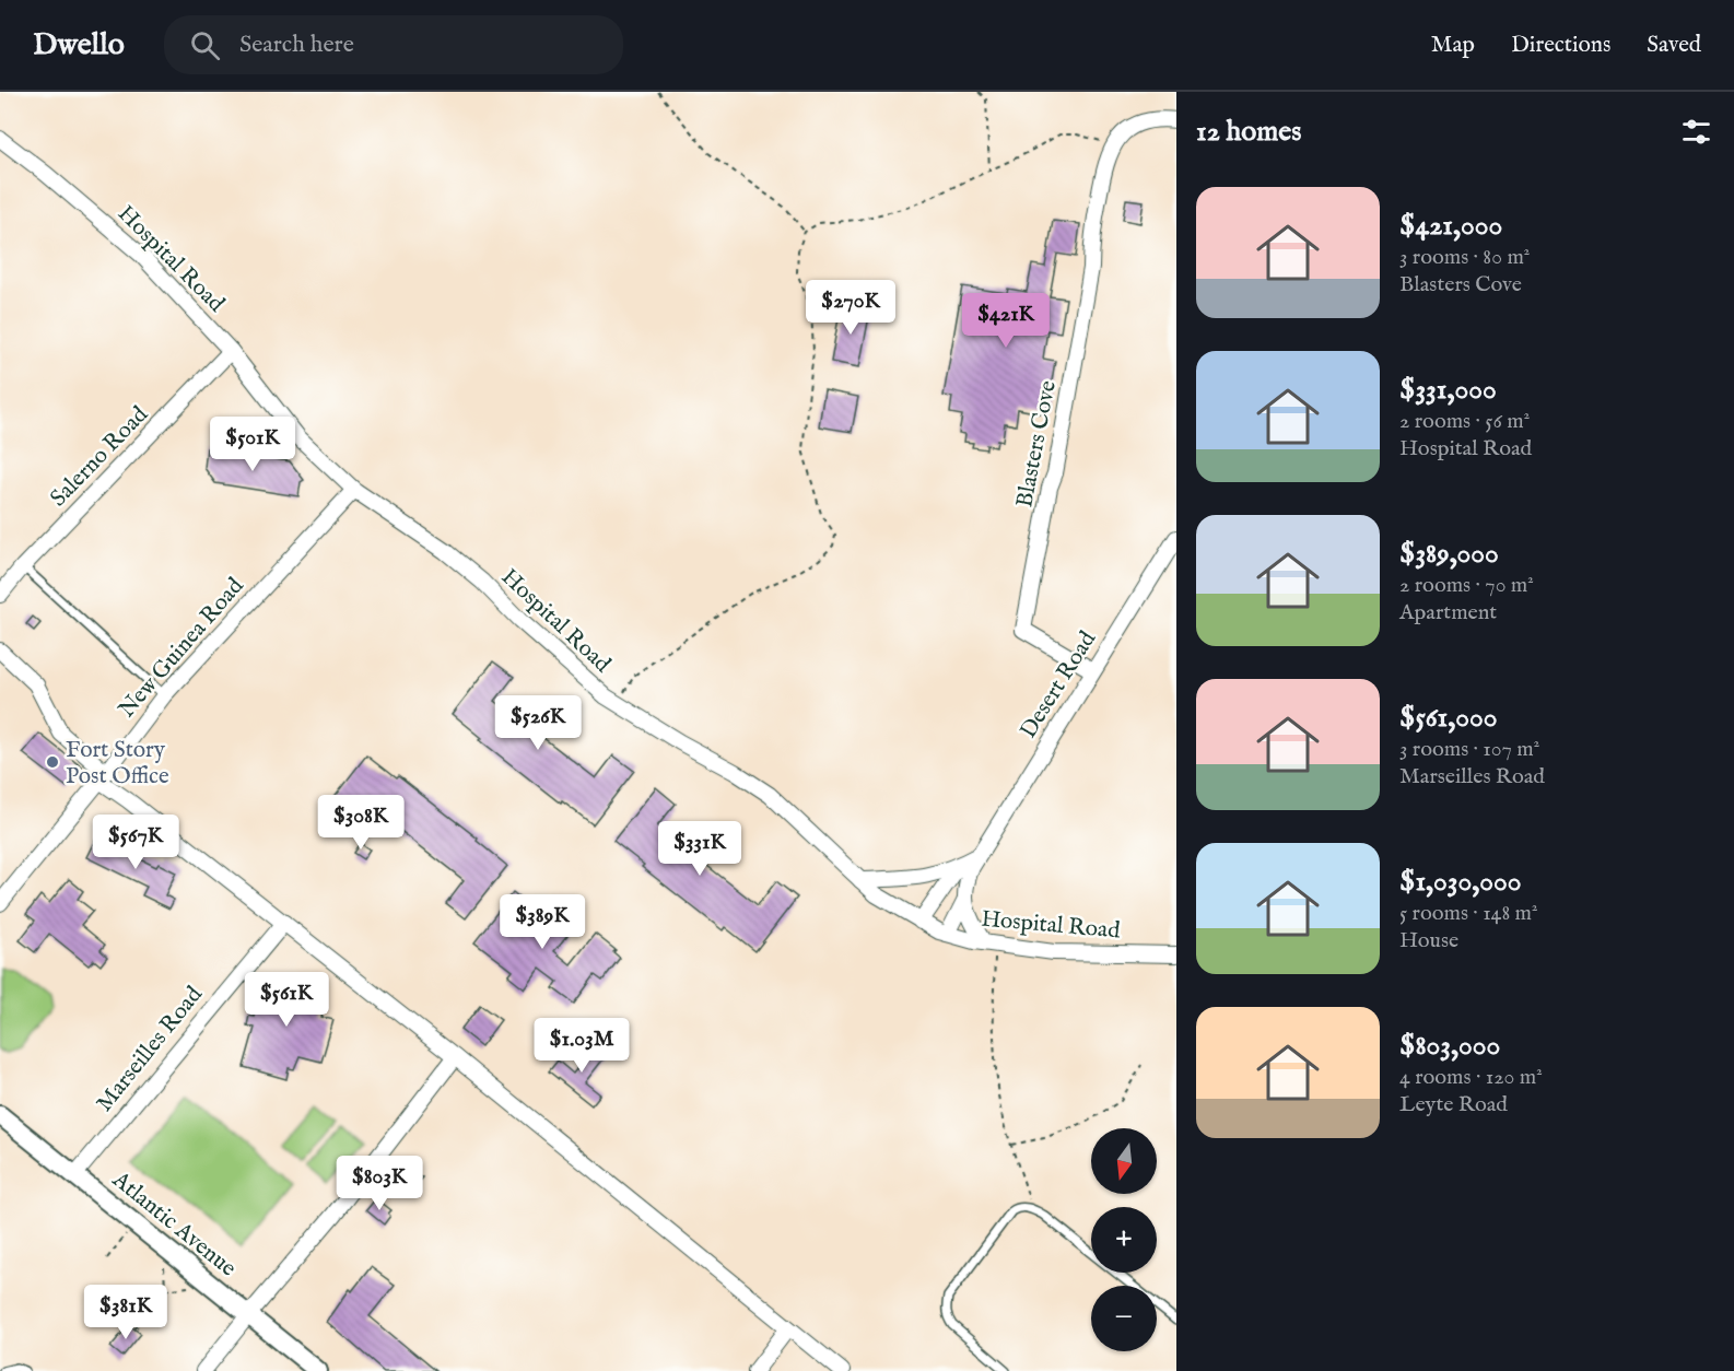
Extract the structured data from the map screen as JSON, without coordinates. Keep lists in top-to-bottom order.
{
  "streets": {
    "street": [
      "Hospital Road",
      "Blasters Cove",
      "Salerno Road",
      "New Guinea Road",
      "Desert Road",
      "Marseilles Road",
      "Atlantic Avenue"
    ]
  },
  "crossings": [
    ["Hospital Road", "Salerno Road"],
    ["Hospital Road", "New Guinea Road"],
    ["Hospital Road", "Desert Road"],
    ["Blasters Cove", "Desert Road"],
    ["Marseilles Road", "Atlantic Avenue"]
  ],
  "places": ["Fort Story Post Office"],
  "north": "bottom",
  "page": {
    "header": "Dwello",
    "search": "Search here",
    "nav": ["Map", "Directions", "Saved"],
    "heading": "12 homes",
    "list": [
      {
        "name": "$421,000",
        "note": "3 rooms · 80 m² · Blasters Cove"
      },
      {
        "name": "$331,000",
        "note": "2 rooms · 56 m² · Hospital Road"
      },
      {
        "name": "$389,000",
        "note": "2 rooms · 70 m² · Apartment"
      },
      {
        "name": "$561,000",
        "note": "3 rooms · 107 m² · Marseilles Road"
      },
      {
        "name": "$1,030,000",
        "note": "5 rooms · 148 m² · House"
      },
      {
        "name": "$803,000",
        "note": "4 rooms · 120 m² · Leyte Road"
      }
    ],
    "price": [
      "$270K",
      "$421K",
      "$501K",
      "$526K",
      "$308K",
      "$567K",
      "$331K",
      "$389K",
      "$561K",
      "$1.03M",
      "$803K",
      "$381K"
    ],
    "map_buttons": ["+", "−"]
  }
}
